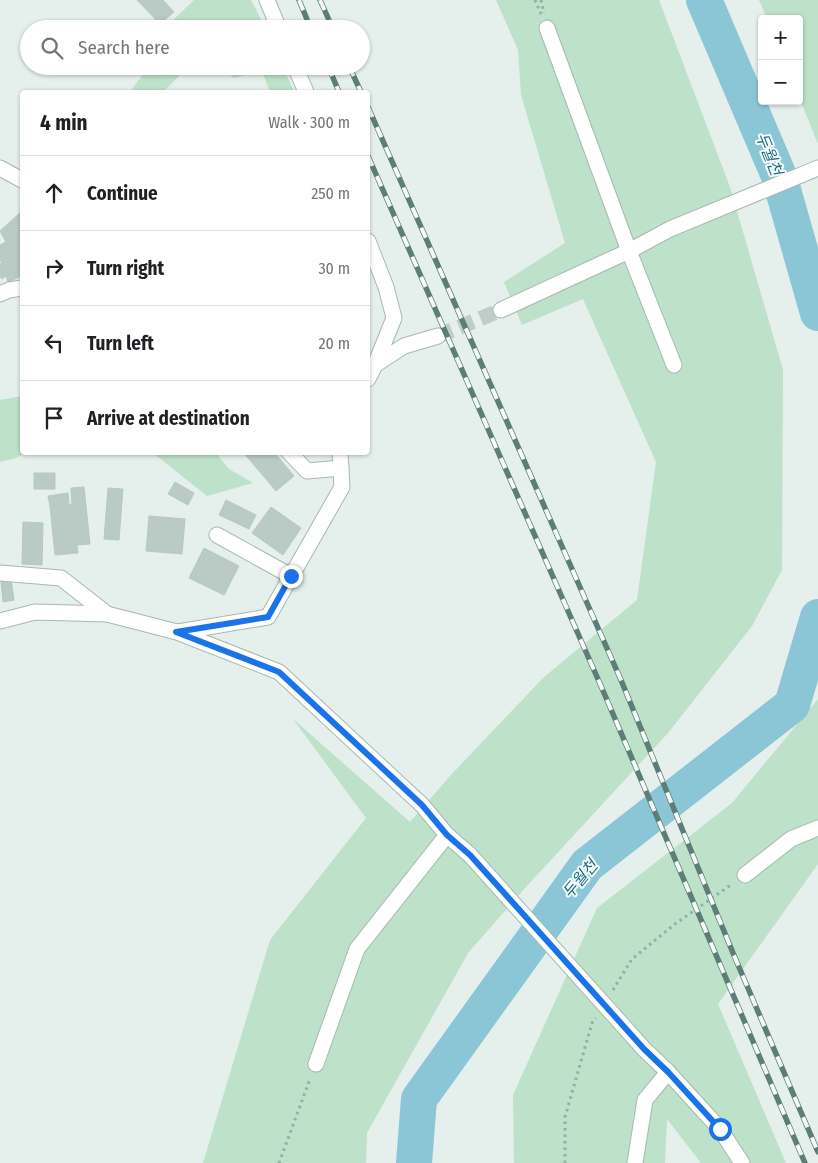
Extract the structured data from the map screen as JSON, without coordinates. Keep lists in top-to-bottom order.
{
  "water": ["두월천"],
  "page": {
    "map_buttons": ["+", "−"],
    "search": "Search here",
    "heading": ["4 min", "Walk · 300 m"],
    "list": [
      ["Continue", "250 m"],
      ["Turn right", "30 m"],
      ["Turn left", "20 m"],
      "Arrive at destination"
    ]
  }
}
